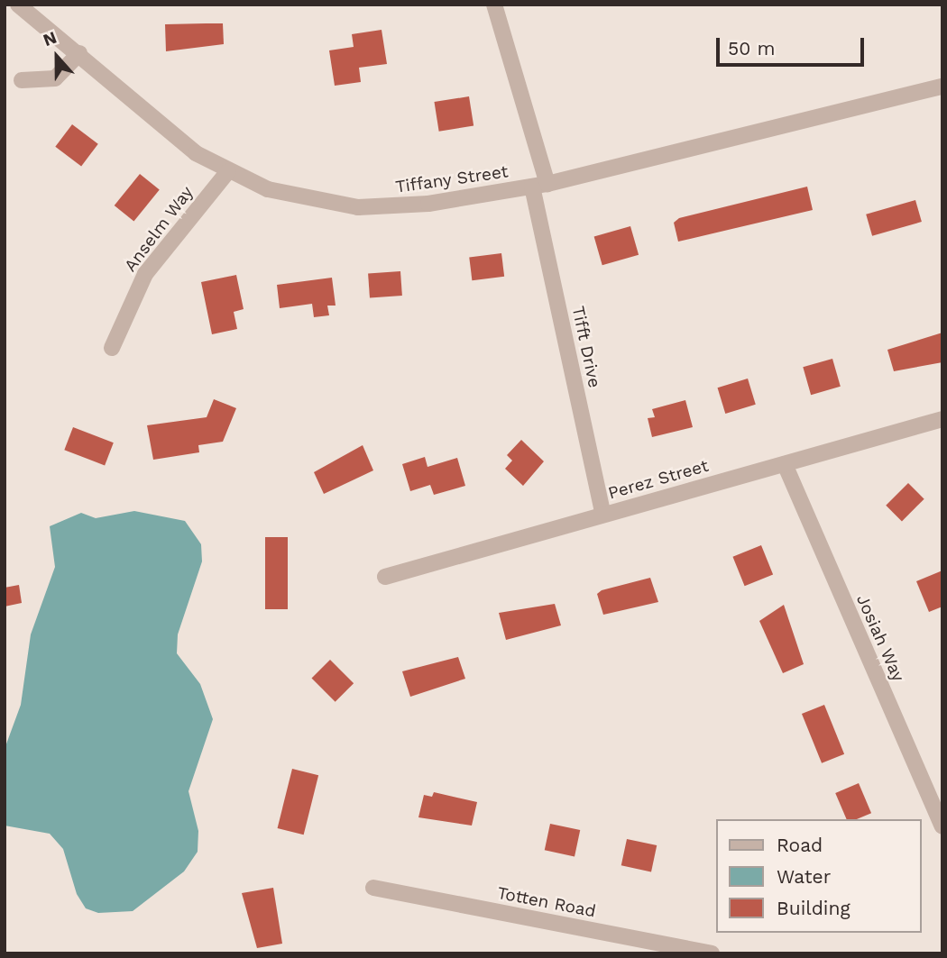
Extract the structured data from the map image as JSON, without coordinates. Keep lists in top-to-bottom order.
{
  "streets": {
    "street": [
      "Tiffany Street",
      "Anselm Way",
      "Tifft Drive",
      "Perez Street",
      "Josiah Way",
      "Totten Road"
    ]
  },
  "crossings": [
    ["Tiffany Street", "Anselm Way"],
    ["Tiffany Street", "Tifft Drive"],
    ["Tifft Drive", "Perez Street"],
    ["Perez Street", "Josiah Way"]
  ],
  "legend": ["Road", "Water", "Building"],
  "scale_bar": "50 m",
  "north": "top"
}
